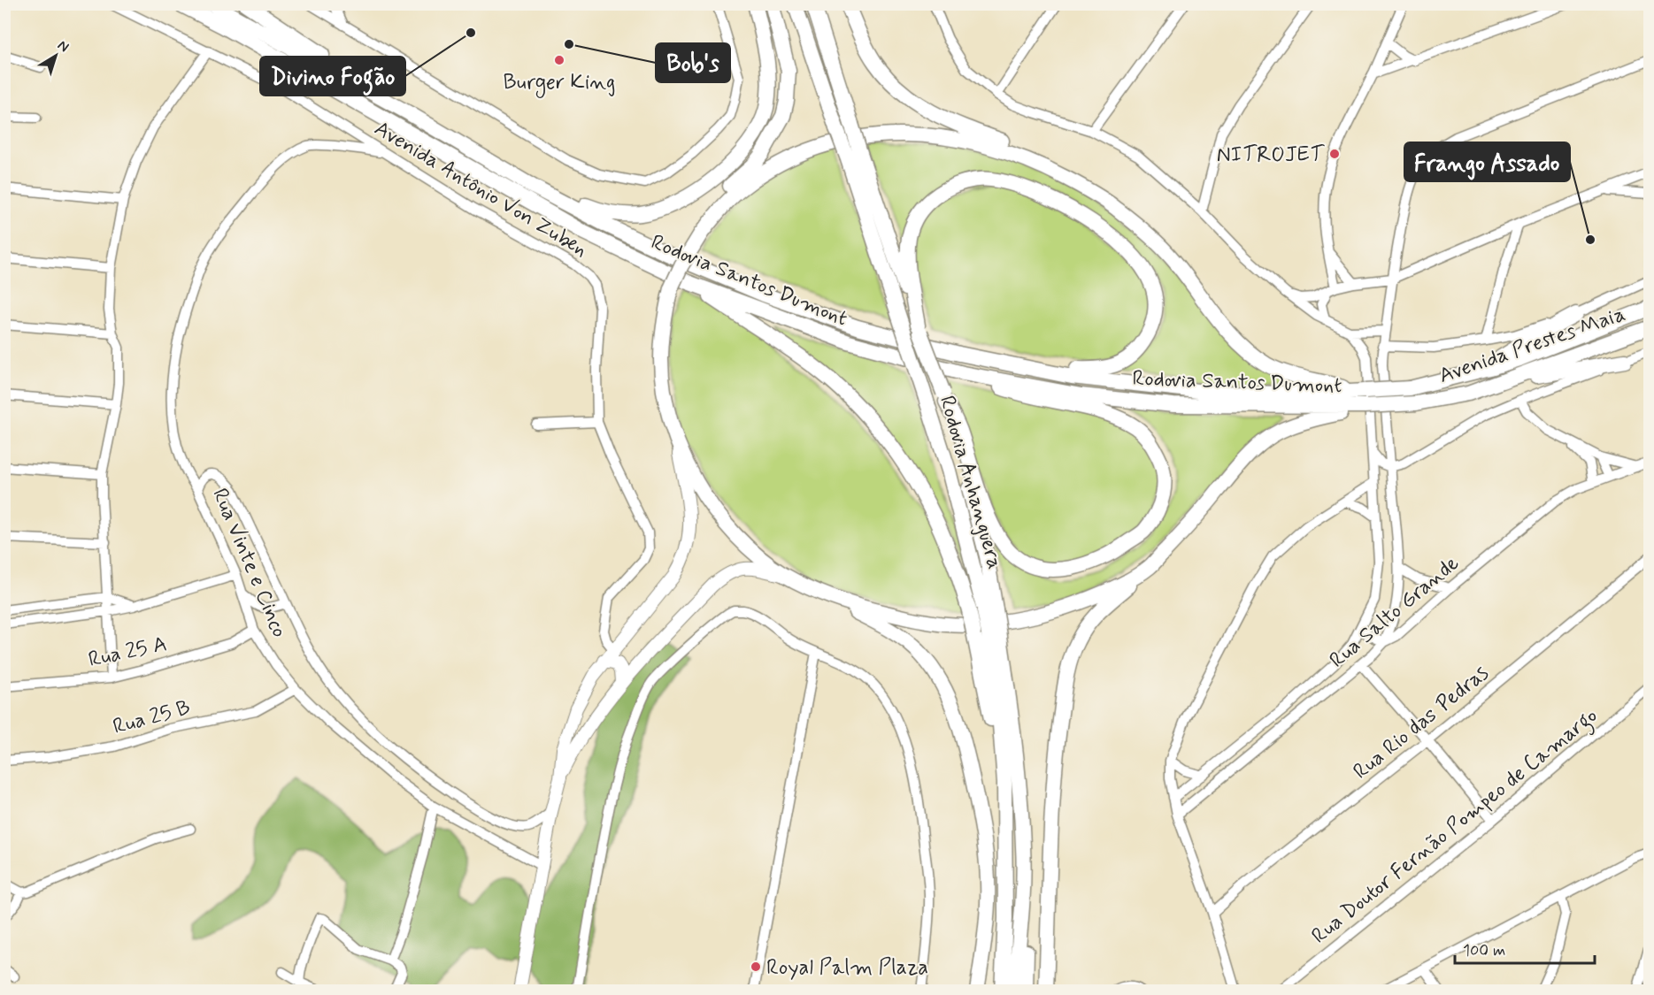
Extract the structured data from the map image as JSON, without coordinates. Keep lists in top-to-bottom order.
{
  "streets": {
    "highway": ["Rodovia Santos Dumont", "Avenida Prestes Maia", "Rodovia Anhanguera"],
    "street": [
      "Avenida Antônio Von Zuben",
      "Rua Vinte e Cinco",
      "Rua Salto Grande",
      "Rua 25 A",
      "Rua 25 B",
      "Rua Rio das Pedras",
      "Rua Doutor Fernão Pompeo de Camargo"
    ]
  },
  "crossings": [
    ["Rodovia Santos Dumont", "Avenida Prestes Maia"],
    ["Rua Vinte e Cinco", "Rua 25 A"],
    ["Rua Vinte e Cinco", "Rua 25 B"]
  ],
  "places": [
    "Divino Fogão",
    "Bob's",
    "Burger King",
    "NITROJET",
    "Frango Assado",
    "Royal Palm Plaza"
  ],
  "scale_bar": "100 m",
  "north": "top right"
}
